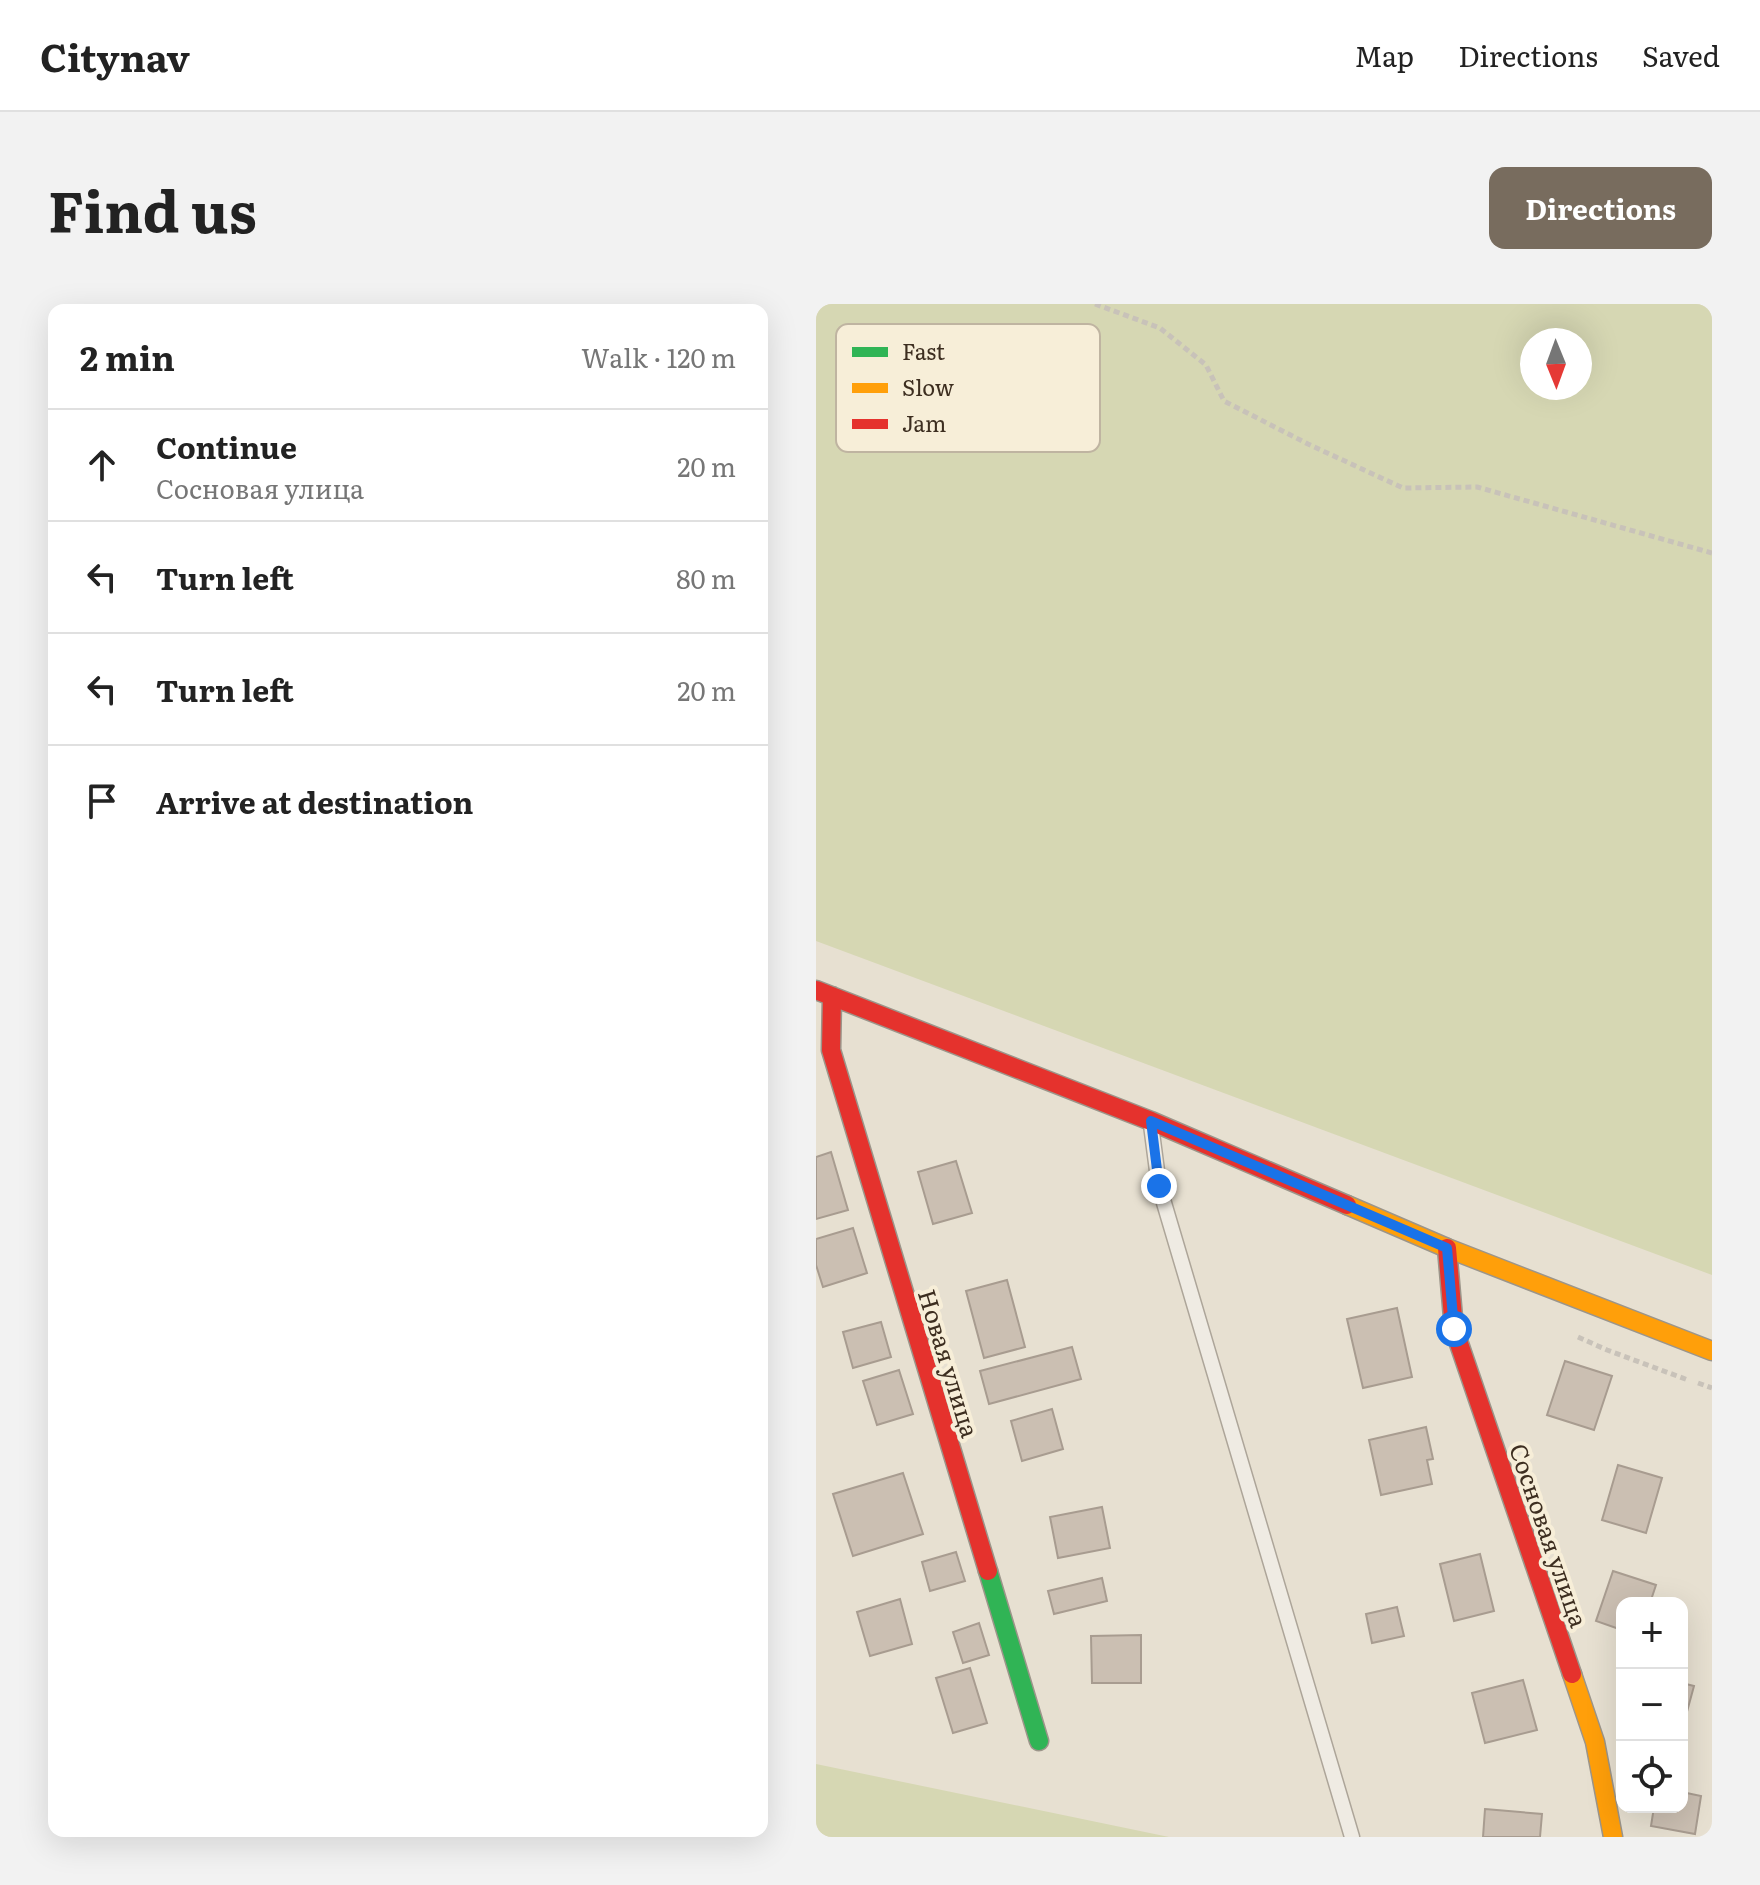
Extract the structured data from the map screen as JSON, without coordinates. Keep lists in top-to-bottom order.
{
  "streets": {
    "street": ["Новая улица", "Сосновая улица"]
  },
  "legend": ["Fast", "Slow", "Jam"],
  "north": "bottom",
  "page": {
    "header": "Citynav",
    "nav": ["Map", "Directions", "Saved"],
    "title": "Find us",
    "buttons": "Directions",
    "heading": ["2 min", "Walk · 120 m"],
    "list": [
      ["Continue", "Сосновая улица", "20 m"],
      ["Turn left", "80 m"],
      ["Turn left", "20 m"],
      "Arrive at destination"
    ],
    "map_buttons": ["+", "−"]
  }
}
